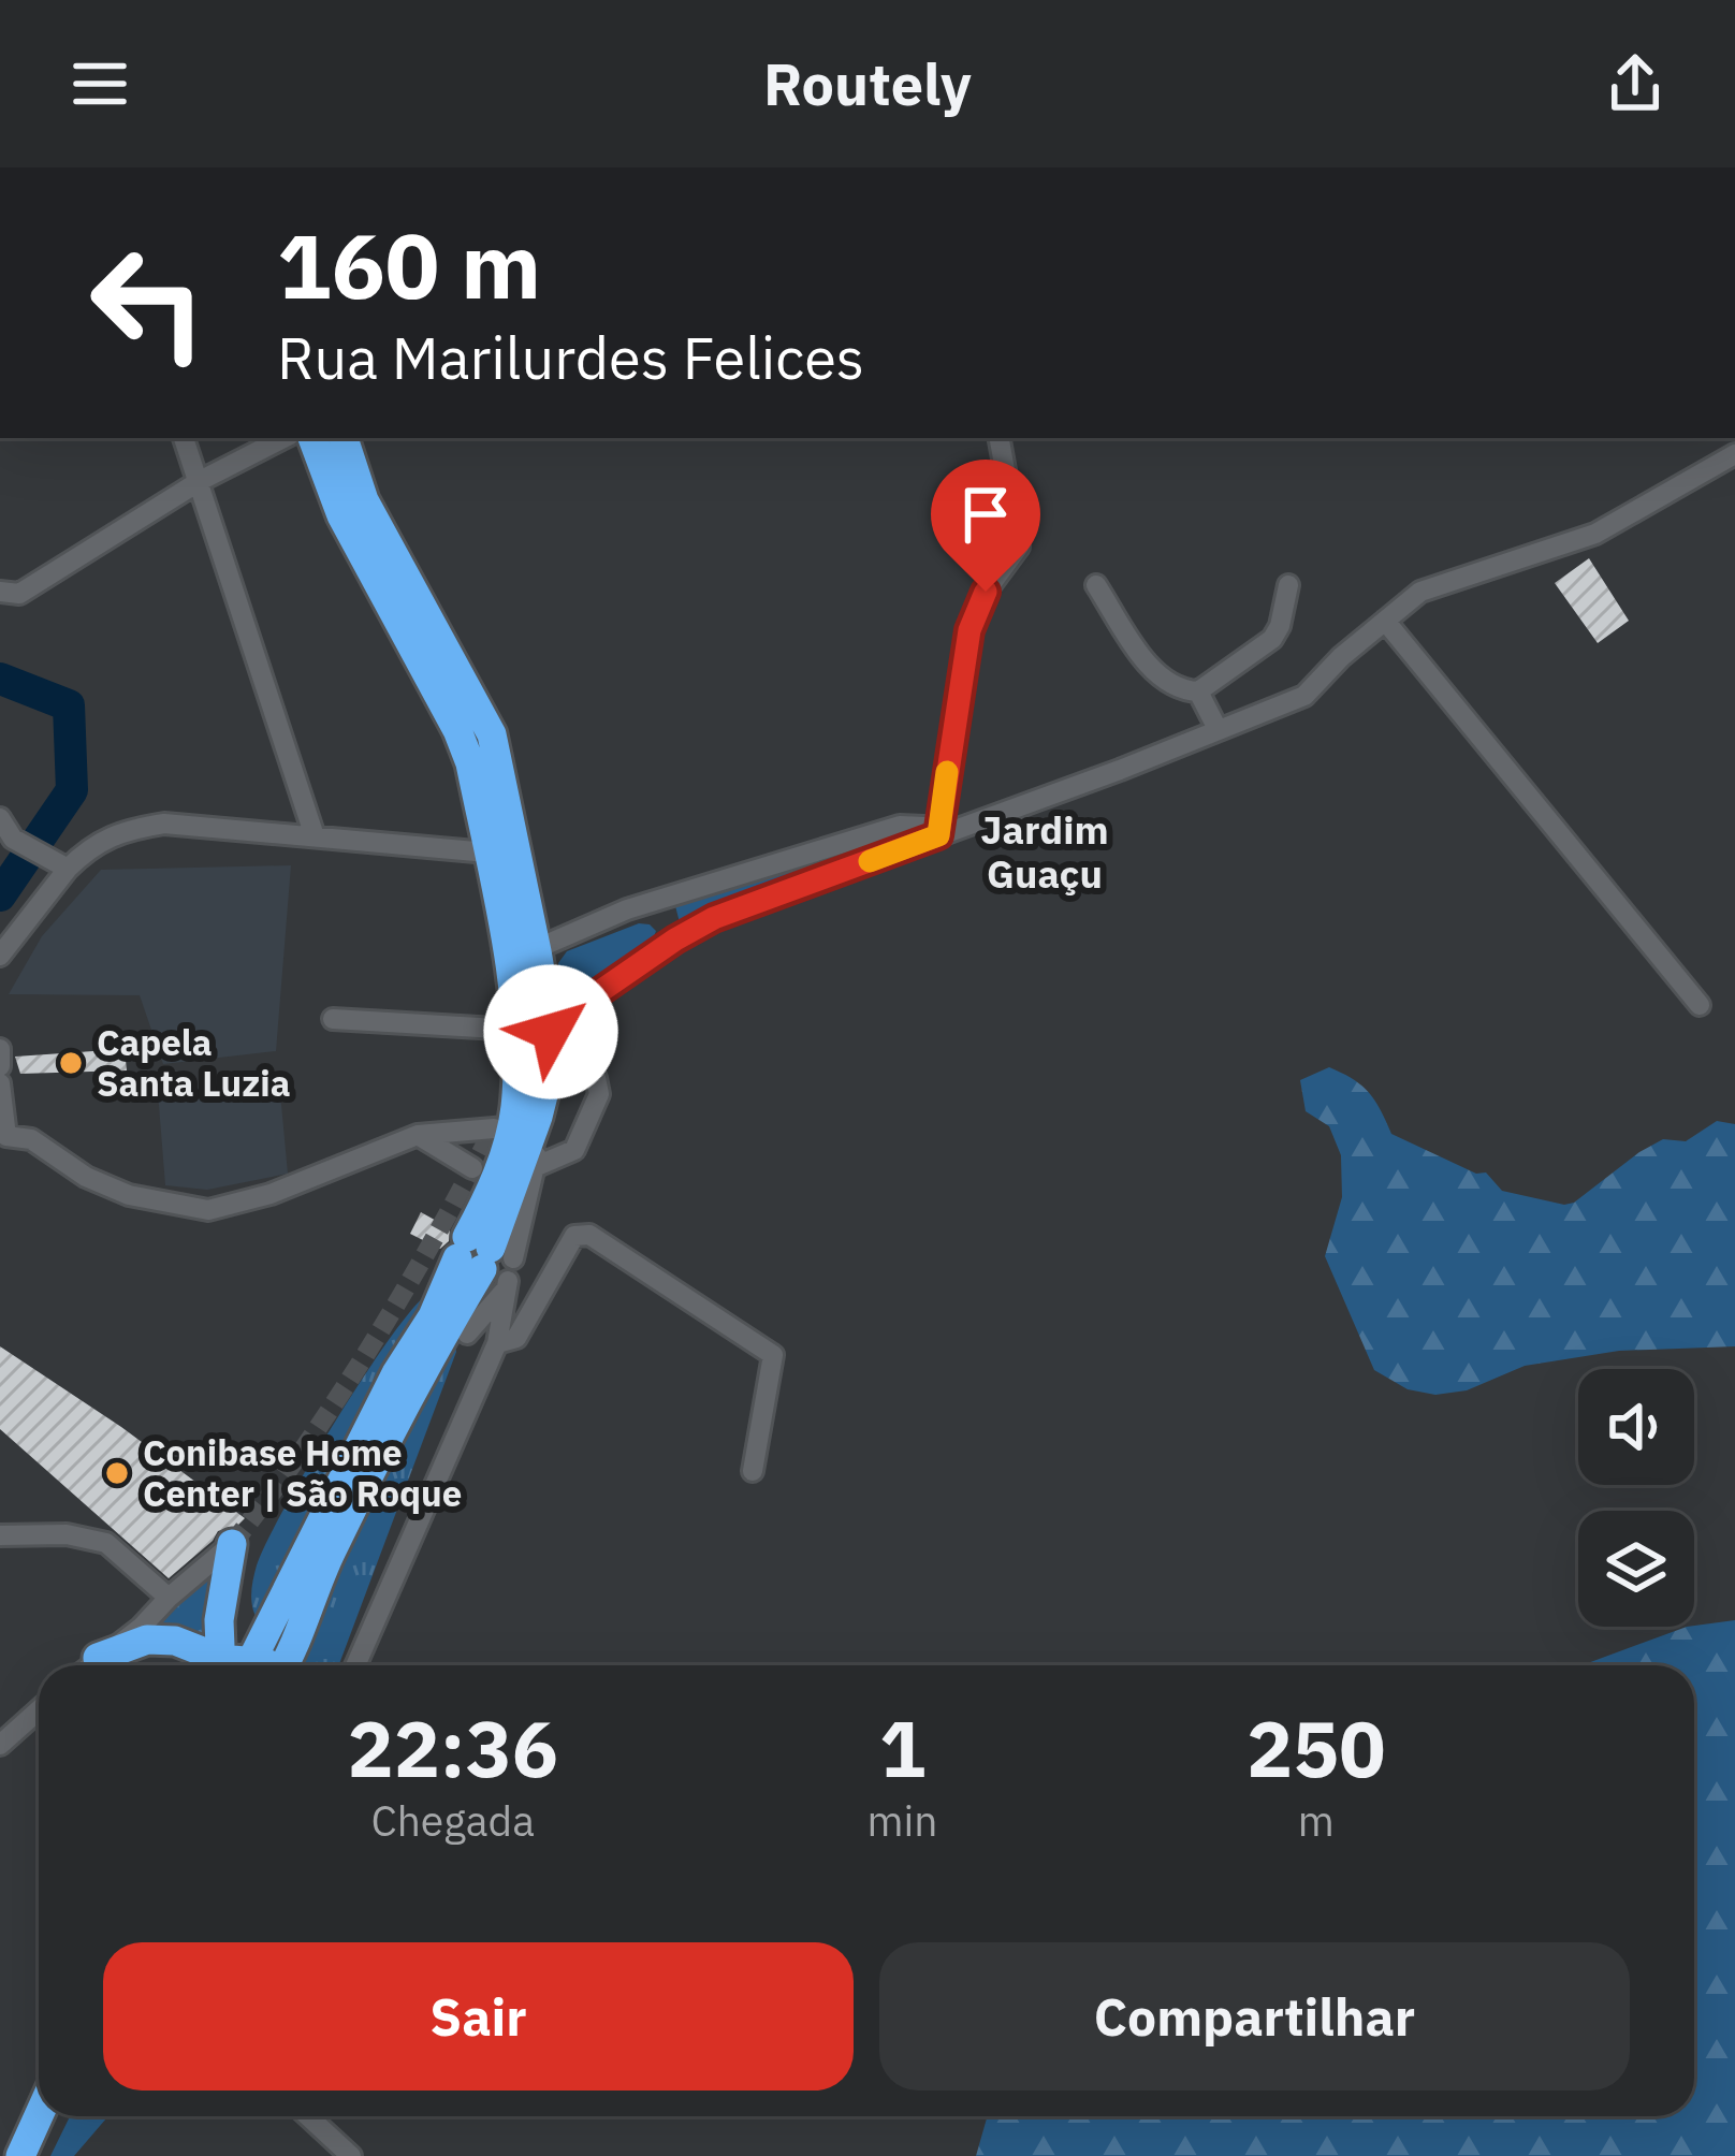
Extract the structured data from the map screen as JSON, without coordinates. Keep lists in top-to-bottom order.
{
  "districts": ["Jardim Guaçu"],
  "places": ["Capela Santa Luzia", "Conibase Home Center | São Roque"],
  "page": {
    "header": "Routely",
    "turn": ["160 m", "Rua Marilurdes Felices"],
    "eta": [
      "22:36",
      "Chegada",
      "1",
      "min",
      "250",
      "m"
    ],
    "buttons": ["Sair", "Compartilhar"]
  }
}
